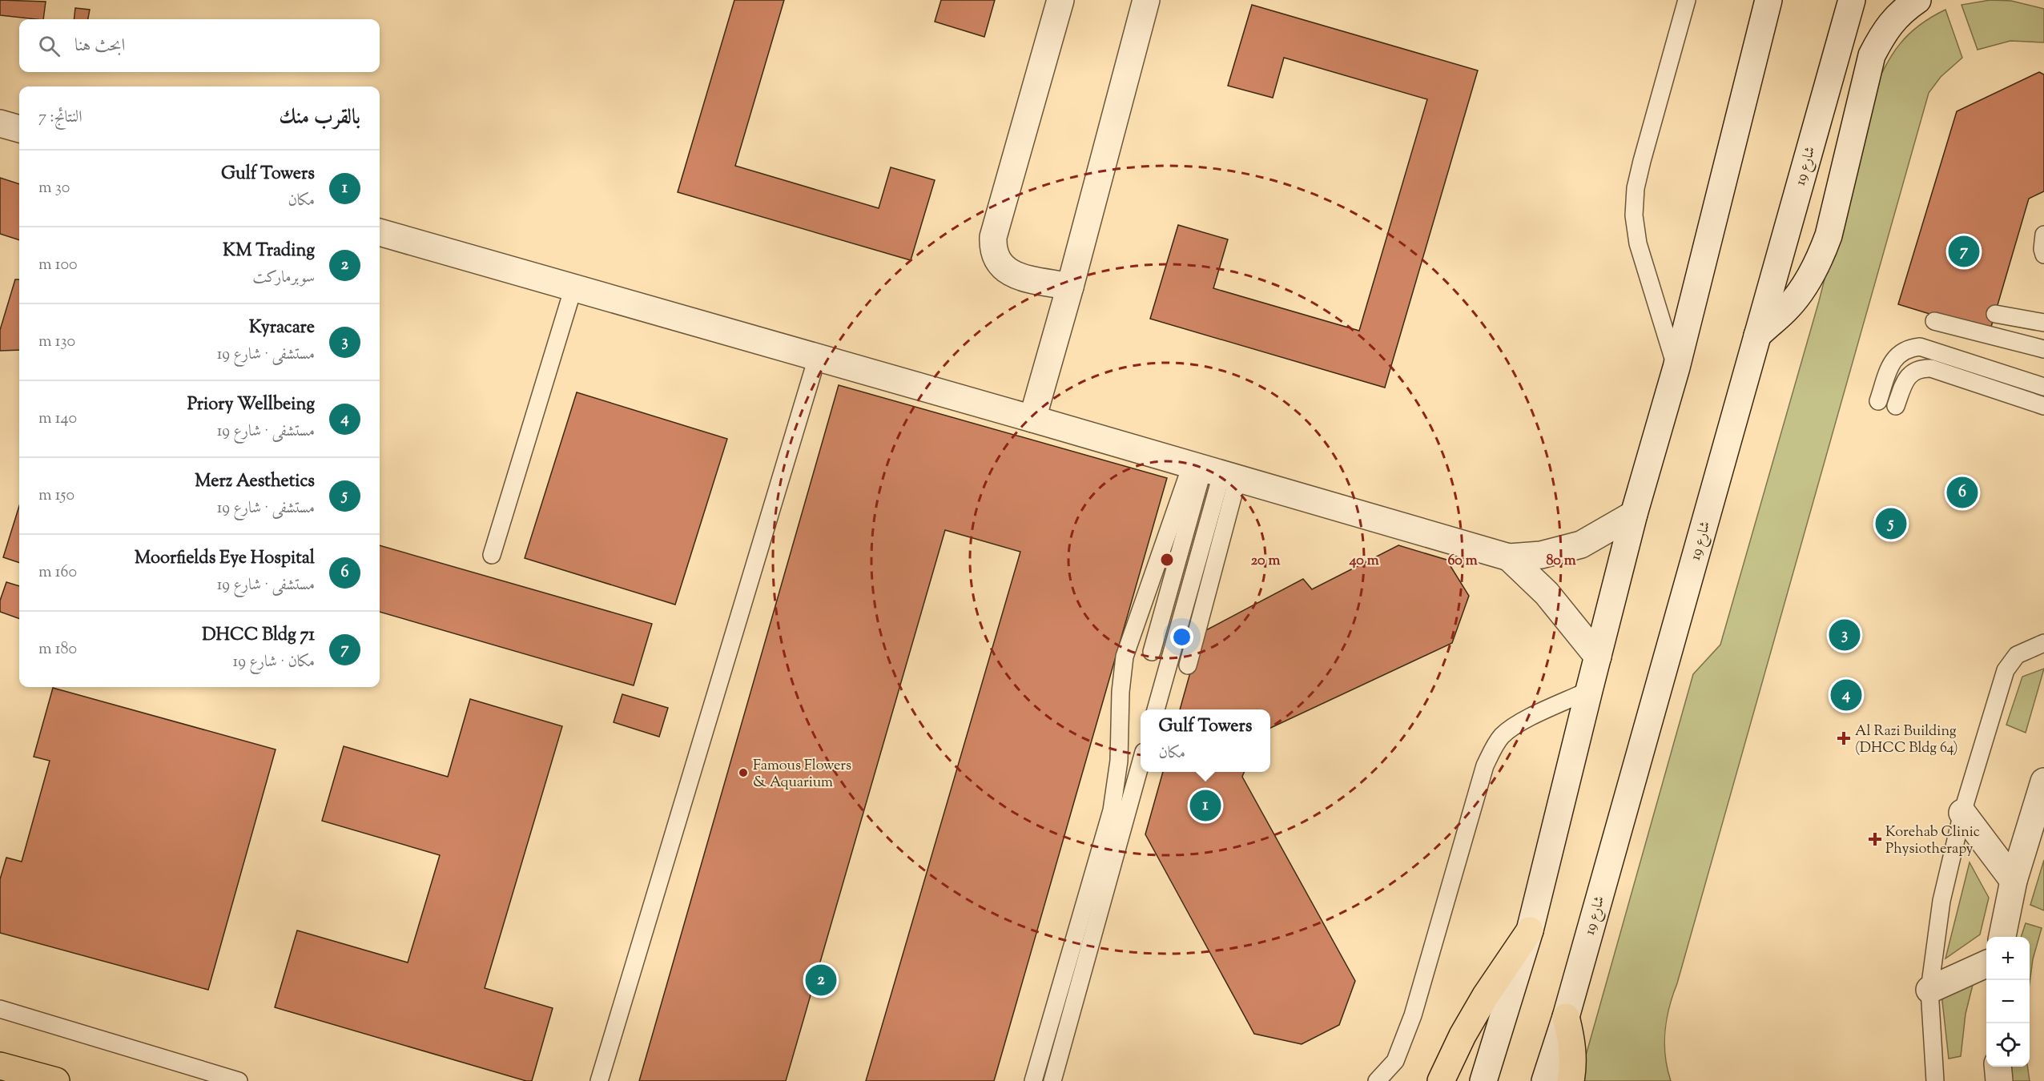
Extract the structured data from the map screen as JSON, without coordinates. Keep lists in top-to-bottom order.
{
  "streets": {
    "main road": ["شارع 19"]
  },
  "places": {
    "health": ["Al Razi Building (DHCC Bldg 64)", "Korehab Clinic Physiotherapy"],
    "other": ["Famous Flowers & Aquarium"]
  },
  "page": {
    "search": "ابحث هنا",
    "heading": ["بالقرب منك", "النتائج: 7"],
    "list": [
      {
        "mark": "1",
        "name": "Gulf Towers",
        "note": "مكان",
        "value": "30 m"
      },
      {
        "mark": "2",
        "name": "KM Trading",
        "note": "سوبرماركت",
        "value": "100 m"
      },
      {
        "mark": "3",
        "name": "Kyracare",
        "note": "مستشفى · شارع 19",
        "value": "130 m"
      },
      {
        "mark": "4",
        "name": "Priory Wellbeing",
        "note": "مستشفى · شارع 19",
        "value": "140 m"
      },
      {
        "mark": "5",
        "name": "Merz Aesthetics",
        "note": "مستشفى · شارع 19",
        "value": "150 m"
      },
      {
        "mark": "6",
        "name": "Moorfields Eye Hospital",
        "note": "مستشفى · شارع 19",
        "value": "160 m"
      },
      {
        "mark": "7",
        "name": "DHCC Bldg 71",
        "note": "مكان · شارع 19",
        "value": "180 m"
      }
    ],
    "pins": [
      "7",
      "6",
      "5",
      "3",
      "4",
      "1",
      "2"
    ],
    "popup": ["Gulf Towers", "مكان"],
    "map_buttons": ["+", "−"]
  },
  "rings": [
    "20 m",
    "40 m",
    "60 m",
    "80 m"
  ]
}
